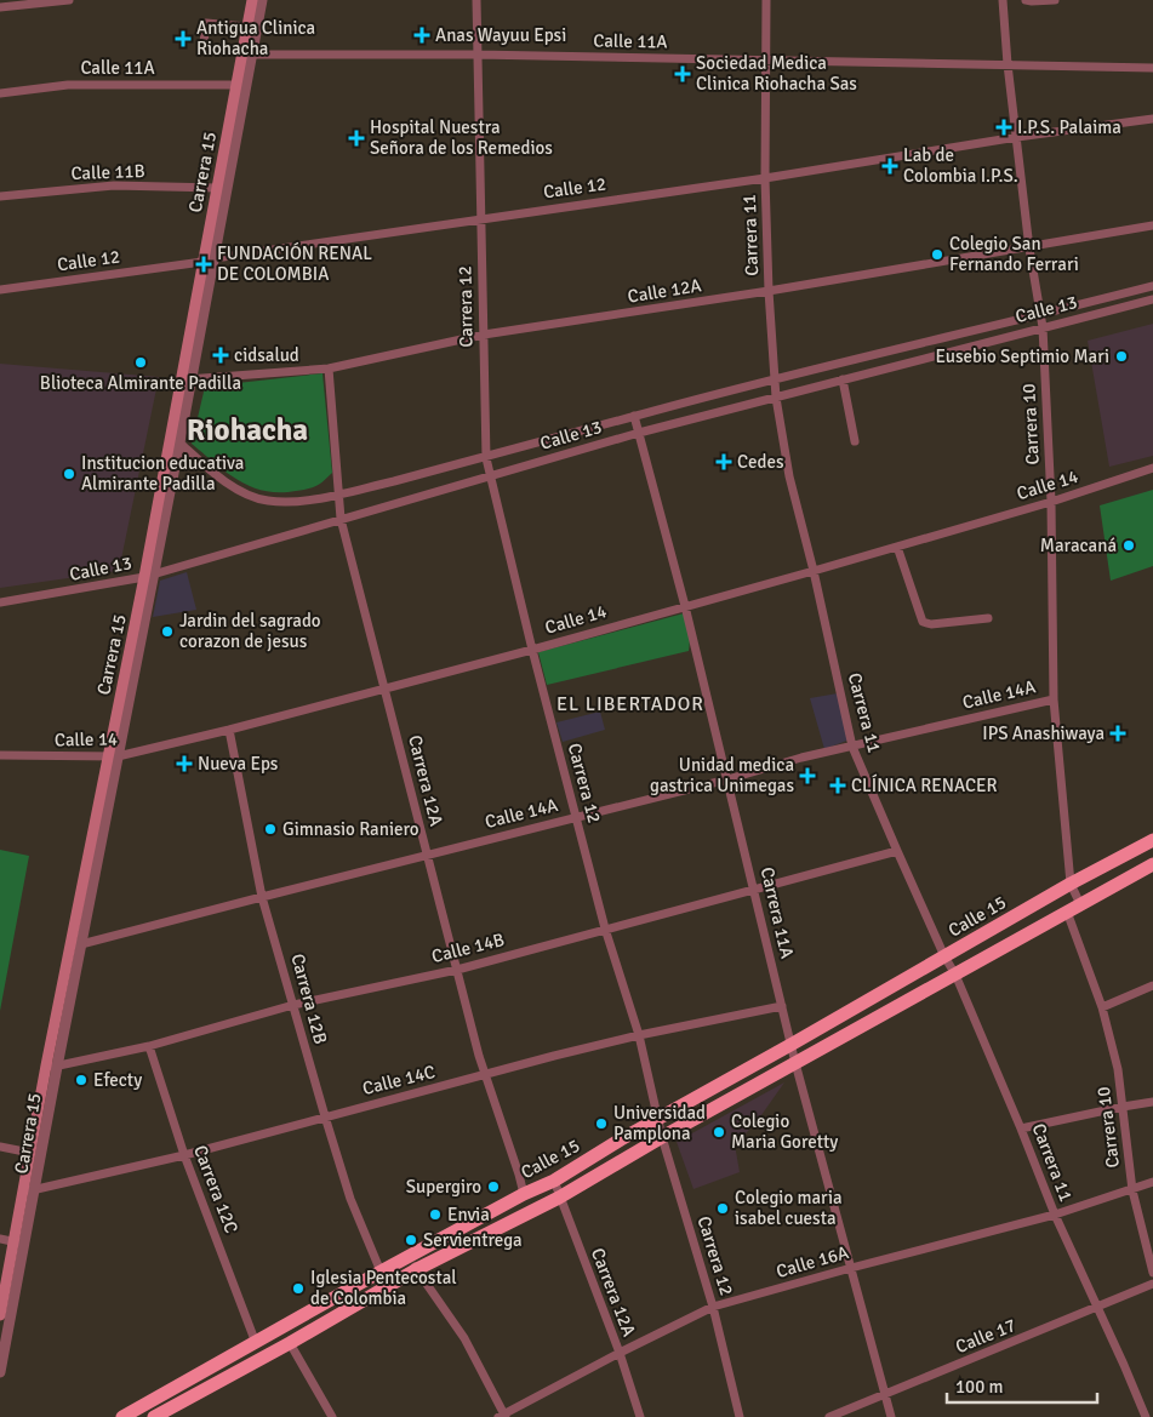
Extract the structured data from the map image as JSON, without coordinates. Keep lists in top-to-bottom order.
{
  "streets": {
    "highway": ["Calle 15"],
    "main road": ["Carrera 15"],
    "street": [
      "Calle 11A",
      "Calle 11B",
      "Calle 12",
      "Carrera 11",
      "Calle 12A",
      "Carrera 12",
      "Calle 13",
      "Carrera 10",
      "Calle 14",
      "Calle 14A",
      "Carrera 12A",
      "Carrera 11A",
      "Calle 14B",
      "Carrera 12B",
      "Calle 14C",
      "Carrera 12C",
      "Calle 16A",
      "Calle 17"
    ]
  },
  "crossings": [
    ["Calle 11A", "Carrera 15"],
    ["Calle 11A", "Carrera 11"],
    ["Calle 11A", "Carrera 12"],
    ["Calle 11A", "Carrera 10"],
    ["Calle 11B", "Carrera 15"],
    ["Carrera 15", "Calle 12"],
    ["Carrera 15", "Calle 12A"],
    ["Carrera 15", "Calle 13"],
    ["Carrera 15", "Calle 14"],
    ["Carrera 15", "Calle 14A"],
    ["Carrera 15", "Calle 14B"],
    ["Carrera 15", "Calle 14C"],
    ["Calle 12", "Carrera 11"],
    ["Calle 12", "Carrera 12"],
    ["Calle 12", "Carrera 10"],
    ["Carrera 11", "Calle 12A"],
    ["Carrera 11", "Calle 13"],
    ["Carrera 11", "Calle 14"],
    ["Carrera 11", "Calle 14A"],
    ["Carrera 11", "Calle 15"],
    ["Carrera 11", "Calle 14B"],
    ["Carrera 11", "Calle 16A"],
    ["Carrera 11", "Calle 17"],
    ["Calle 12A", "Carrera 12"],
    ["Calle 12A", "Carrera 10"],
    ["Calle 12A", "Carrera 12A"],
    ["Carrera 12", "Calle 13"],
    ["Carrera 12", "Calle 14"],
    ["Carrera 12", "Calle 14A"],
    ["Carrera 12", "Calle 15"],
    ["Carrera 12", "Calle 14B"],
    ["Carrera 12", "Calle 14C"],
    ["Carrera 12", "Calle 16A"],
    ["Calle 13", "Carrera 10"],
    ["Calle 13", "Carrera 12A"],
    ["Calle 13", "Carrera 11A"],
    ["Carrera 10", "Calle 14"],
    ["Carrera 10", "Calle 14A"],
    ["Carrera 10", "Calle 15"],
    ["Carrera 10", "Calle 16A"],
    ["Calle 14", "Carrera 12A"],
    ["Calle 14", "Carrera 11A"],
    ["Calle 14", "Carrera 12B"],
    ["Calle 14A", "Carrera 12A"],
    ["Calle 14A", "Carrera 11A"],
    ["Calle 14A", "Carrera 12B"],
    ["Carrera 12A", "Calle 15"],
    ["Carrera 12A", "Calle 14B"],
    ["Carrera 12A", "Calle 14C"],
    ["Carrera 12A", "Calle 16A"],
    ["Carrera 11A", "Calle 15"],
    ["Carrera 11A", "Calle 14B"],
    ["Carrera 11A", "Calle 14C"],
    ["Carrera 11A", "Calle 16A"],
    ["Carrera 11A", "Calle 17"],
    ["Calle 15", "Carrera 12B"],
    ["Calle 15", "Carrera 12C"],
    ["Calle 14B", "Carrera 12B"],
    ["Calle 14B", "Carrera 12C"],
    ["Carrera 12B", "Calle 14C"],
    ["Calle 14C", "Carrera 12C"]
  ],
  "districts": ["Riohacha", "EL LIBERTADOR"],
  "places": {
    "health": [
      "Anas Wayuu Epsi",
      "Antigua Clinica Riohacha",
      "Sociedad Medica Clinica Riohacha Sas",
      "I.P.S. Palaima",
      "Hospital Nuestra Señora de los Remedios",
      "Lab de Colombia I.P.S.",
      "FUNDACIÓN RENAL DE COLOMBIA",
      "cidsalud",
      "Cedes",
      "IPS Anashiwaya",
      "Nueva Eps",
      "Unidad medica gastrica Unimegas",
      "CLÍNICA RENACER"
    ],
    "other": [
      "Colegio San Fernando Ferrari",
      "Eusebio Septimio Mari",
      "Blioteca Almirante Padilla",
      "Institucion educativa Almirante Padilla",
      "Maracaná",
      "Jardin del sagrado corazon de jesus",
      "Gimnasio Raniero",
      "Efecty",
      "Universidad Pamplona",
      "Colegio Maria Goretty",
      "Supergiro",
      "Colegio maria isabel cuesta",
      "Envia",
      "Servientrega",
      "Iglesia Pentecostal de Colombia"
    ]
  },
  "scale_bar": "100 m"
}
